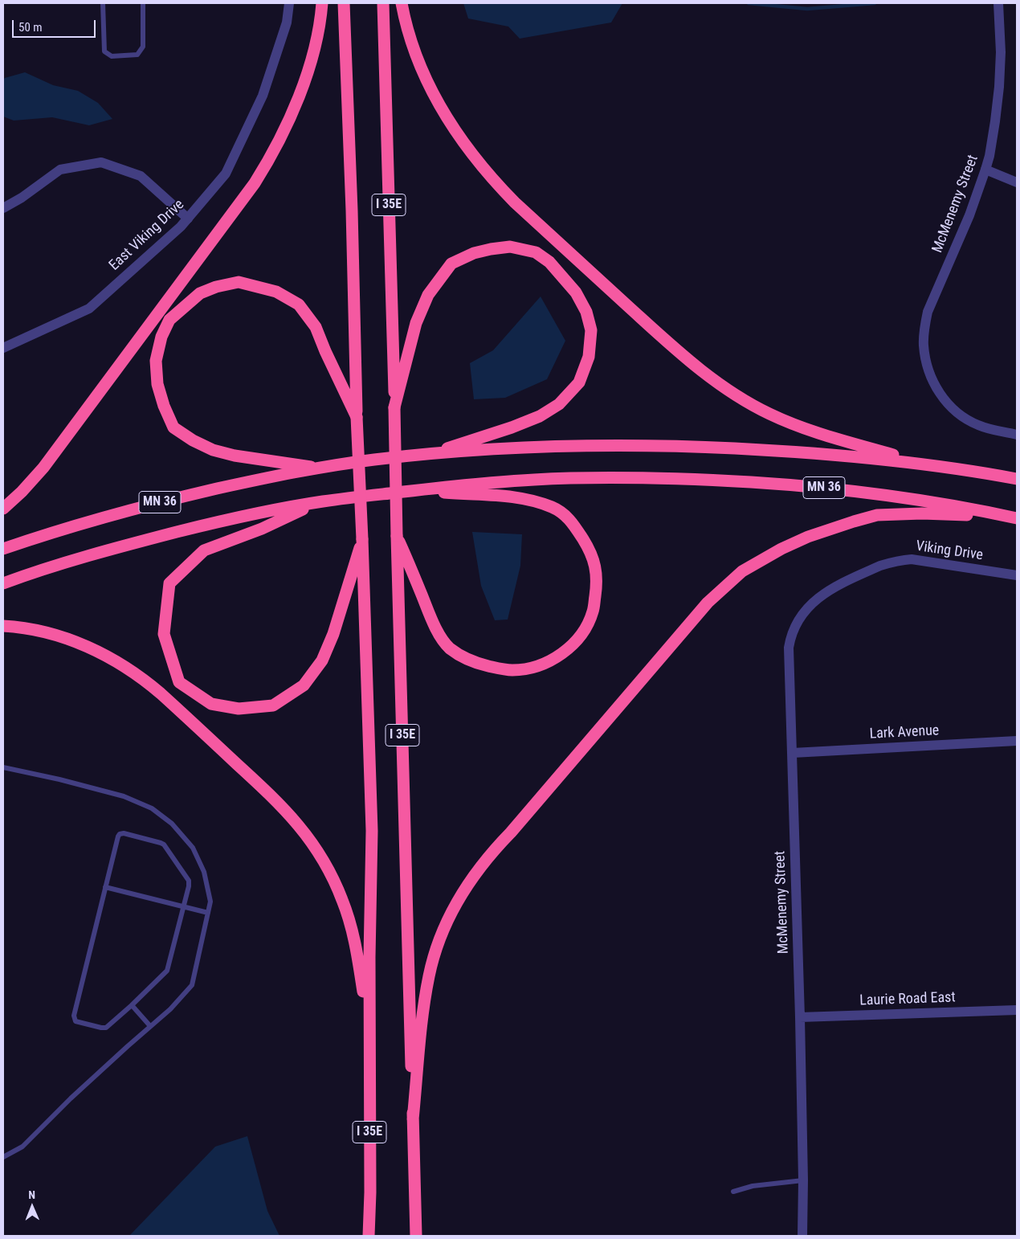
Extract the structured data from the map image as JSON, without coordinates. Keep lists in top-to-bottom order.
{
  "streets": {
    "highway": ["I 35E", "MN 36"],
    "street": [
      "McMenemy Street",
      "East Viking Drive",
      "Viking Drive",
      "Lark Avenue",
      "Laurie Road East"
    ]
  },
  "crossings": [
    ["McMenemy Street", "Viking Drive"],
    ["McMenemy Street", "Lark Avenue"],
    ["McMenemy Street", "Laurie Road East"]
  ],
  "scale_bar": "50 m",
  "north": "top"
}
